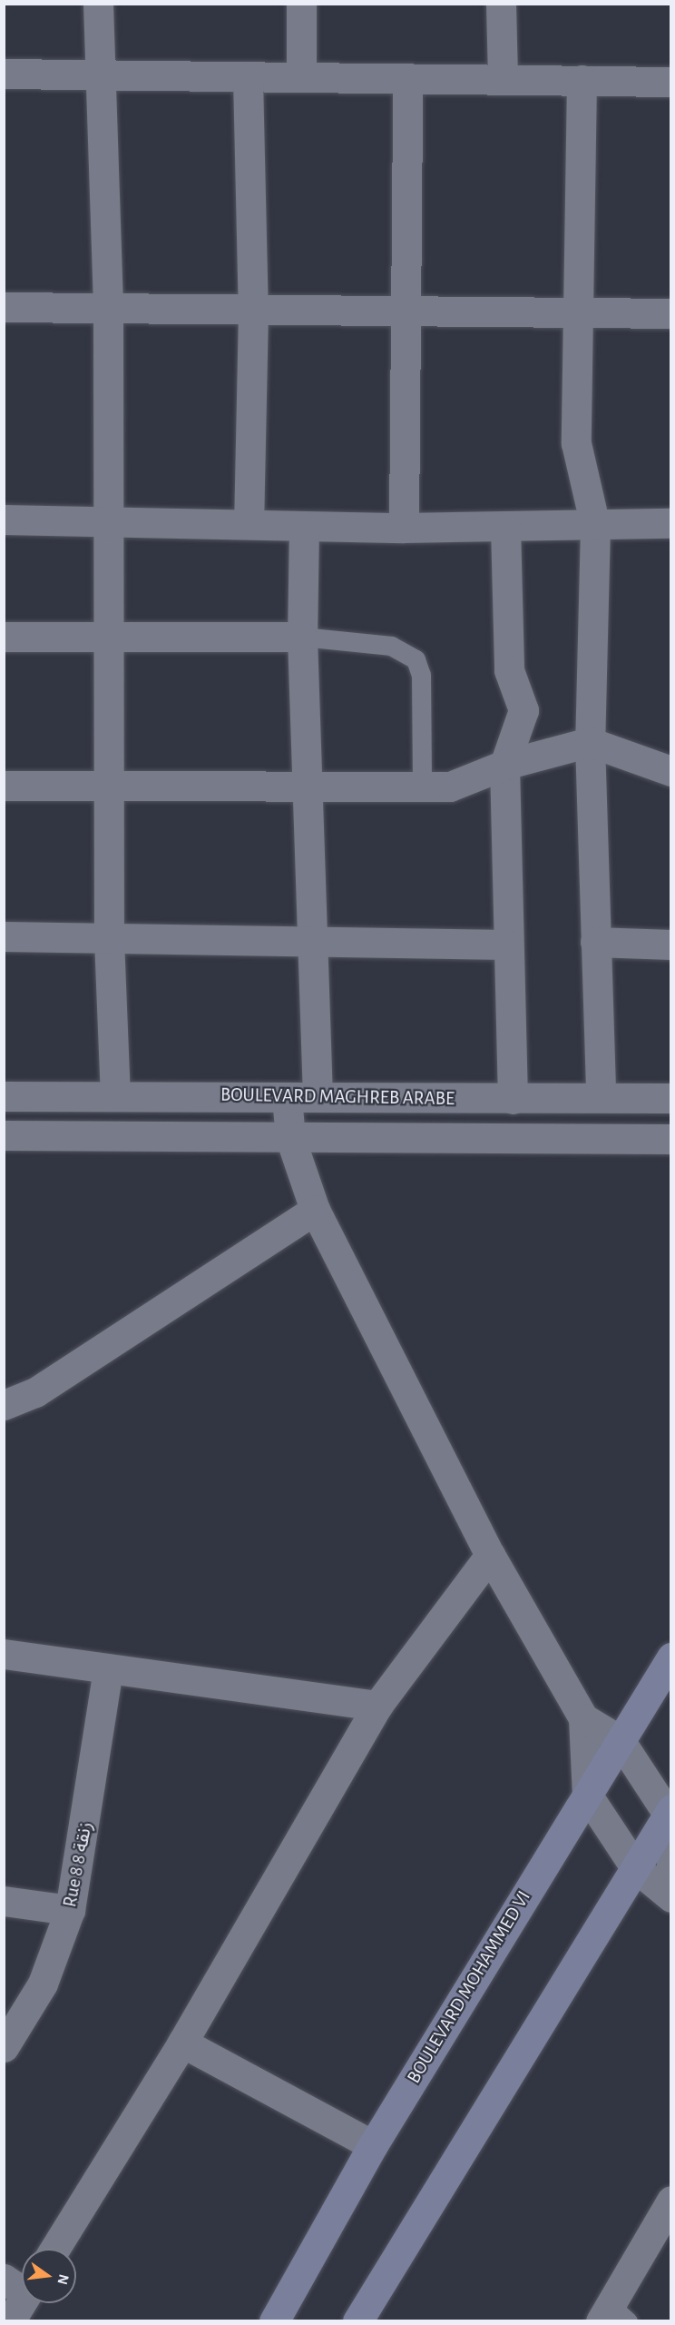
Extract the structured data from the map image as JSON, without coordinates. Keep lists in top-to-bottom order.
{
  "streets": {
    "main road": ["BOULEVARD MOHAMMED VI"],
    "street": ["BOULEVARD MAGHREB ARABE", "Rue 8 8 زنقة"]
  },
  "north": "right"
}
